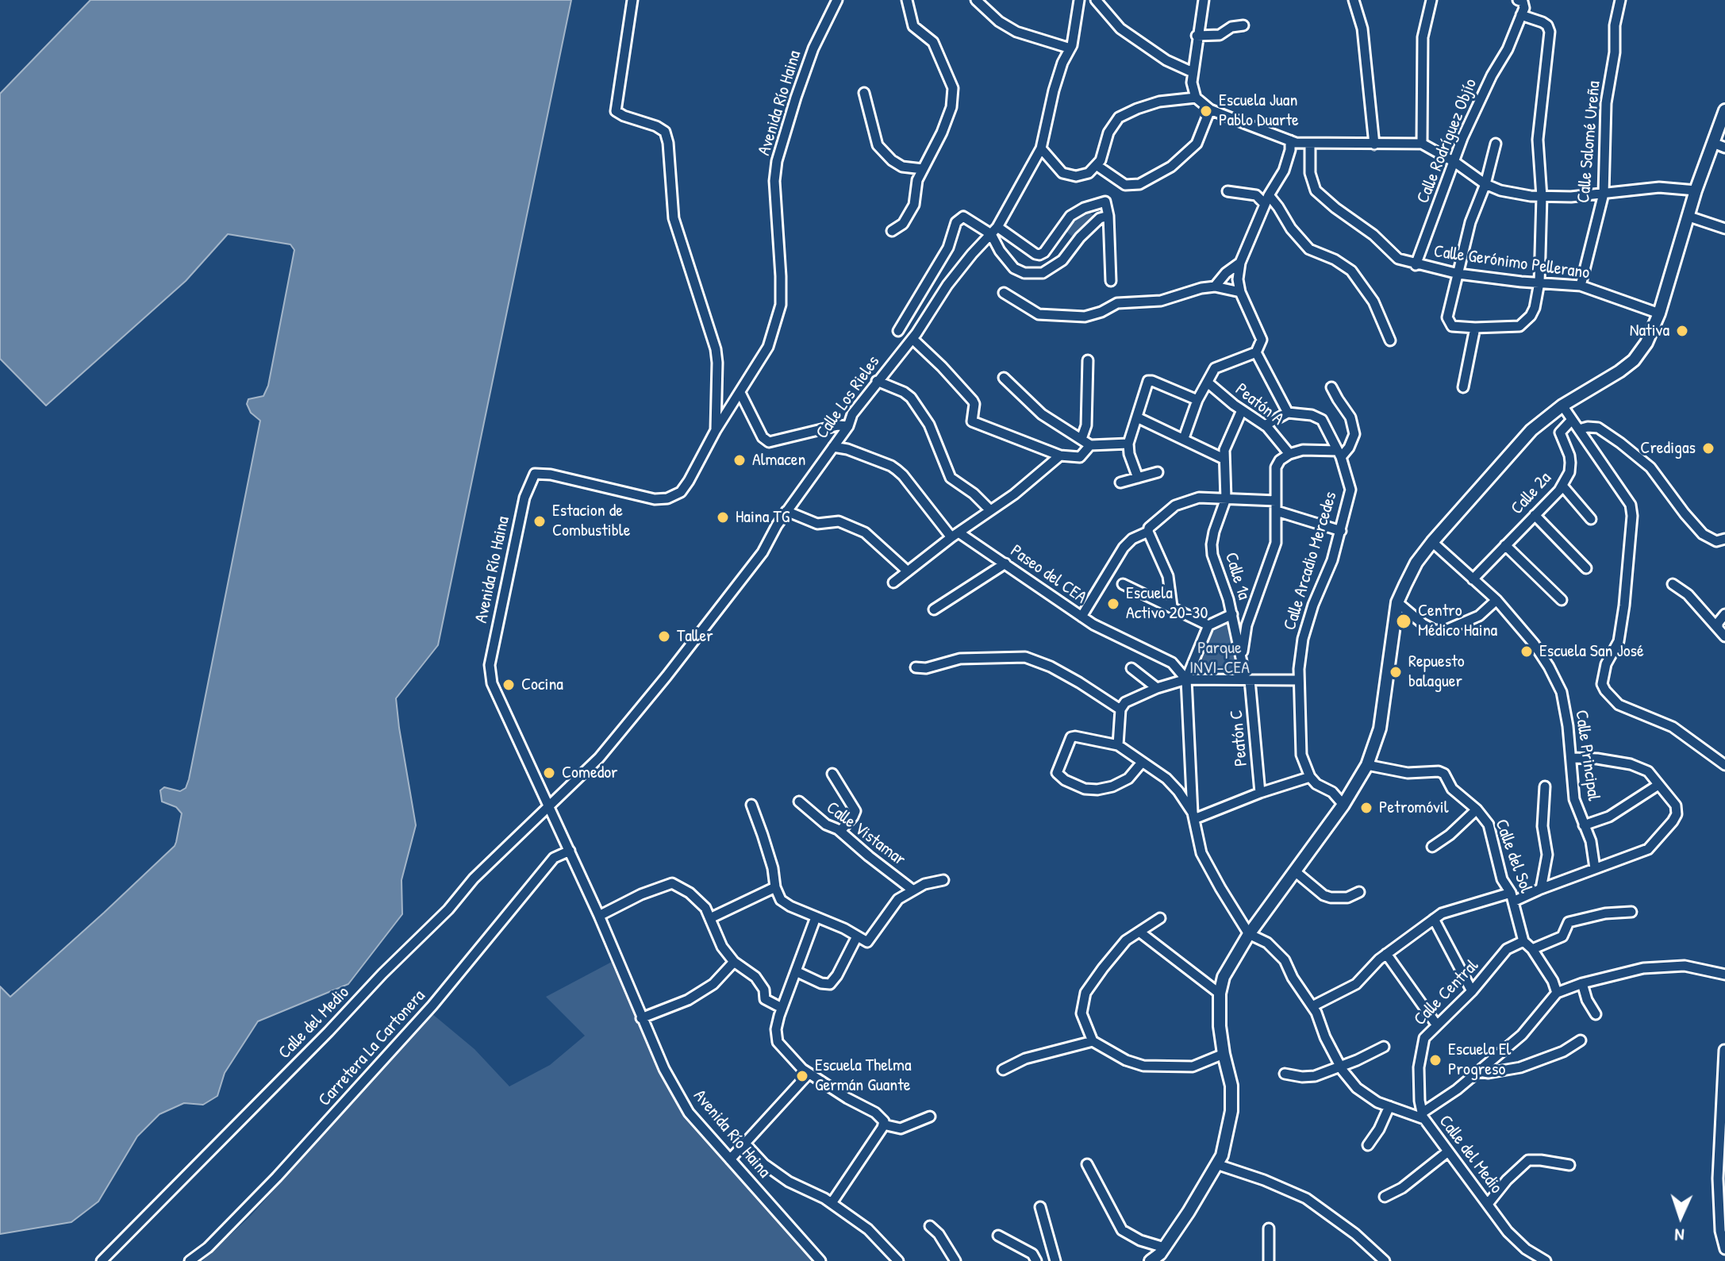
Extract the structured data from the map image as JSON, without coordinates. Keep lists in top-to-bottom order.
{
  "streets": {
    "street": [
      "Avenida Río Haina",
      "Calle Rodríguez Objío",
      "Calle Salomé Ureña",
      "Calle Gerónimo Pellerano",
      "Calle Los Rieles",
      "Peatón A",
      "Calle 2a",
      "Calle Arcadio Mercedes",
      "Paseo del CEA",
      "Calle 1a",
      "Peatón C",
      "Calle Principal",
      "Calle Vistamar",
      "Calle del Sol",
      "Calle Central",
      "Calle del Medio",
      "Carretera La Cartonera"
    ]
  },
  "crossings": [
    ["Avenida Río Haina", "Calle Los Rieles"],
    ["Avenida Río Haina", "Calle del Medio"],
    ["Avenida Río Haina", "Carretera La Cartonera"],
    ["Calle Rodríguez Objío", "Calle Gerónimo Pellerano"],
    ["Calle Salomé Ureña", "Calle Gerónimo Pellerano"],
    ["Calle Los Rieles", "Paseo del CEA"],
    ["Calle Los Rieles", "Calle del Medio"],
    ["Peatón A", "Calle Arcadio Mercedes"],
    ["Peatón A", "Calle 1a"],
    ["Calle 2a", "Calle Principal"],
    ["Calle 1a", "Peatón C"],
    ["Calle del Sol", "Calle Central"],
    ["Calle Central", "Calle del Medio"]
  ],
  "parks": ["Parque INVI-CEA"],
  "places": [
    "Escuela Juan Pablo Duarte",
    "Nativa",
    "Credigas",
    "Almacen",
    "Haina TG",
    "Estacion de Combustible",
    "Escuela Activo 20-30",
    "Centro Médico Haina",
    "Taller",
    "Escuela San José",
    "Repuesto balaguer",
    "Cocina",
    "Comedor",
    "Petromóvil",
    "Escuela El Progreso",
    "Escuela Thelma Germán Guante"
  ],
  "north": "bottom"
}
